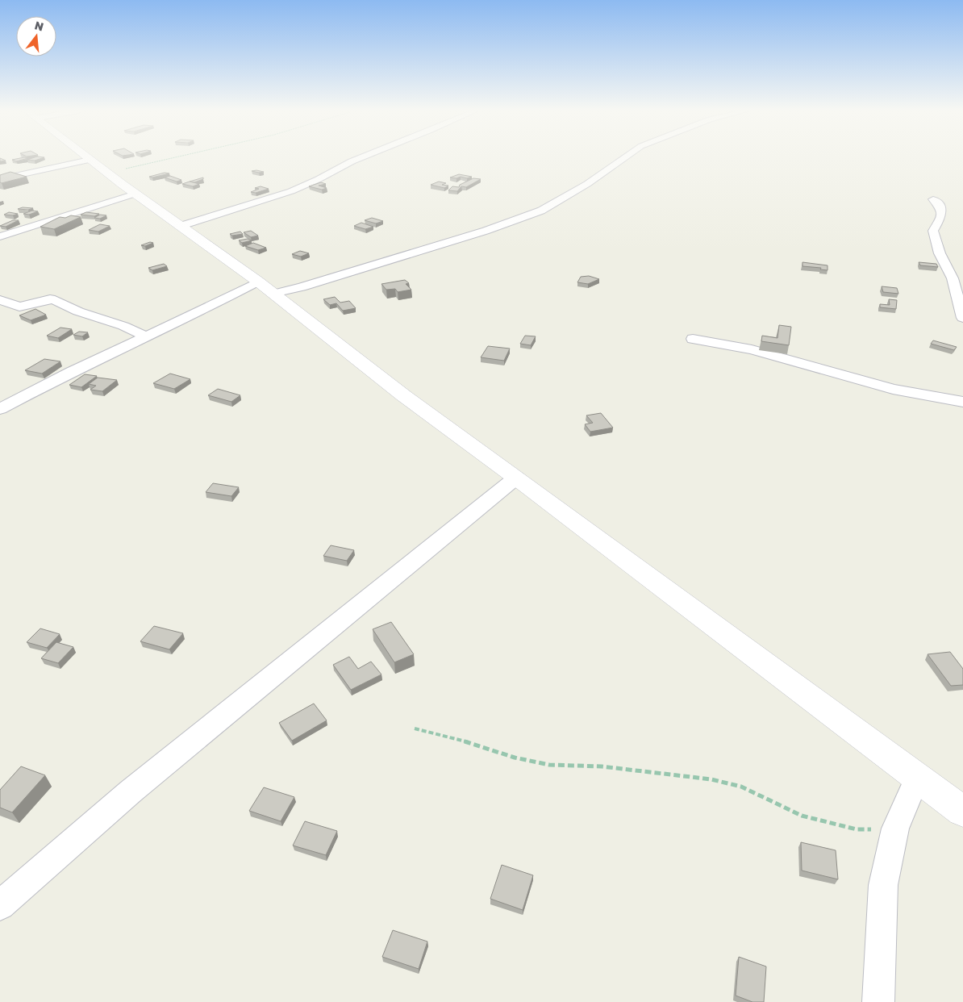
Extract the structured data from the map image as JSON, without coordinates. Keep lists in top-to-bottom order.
{
  "north": "top"
}
